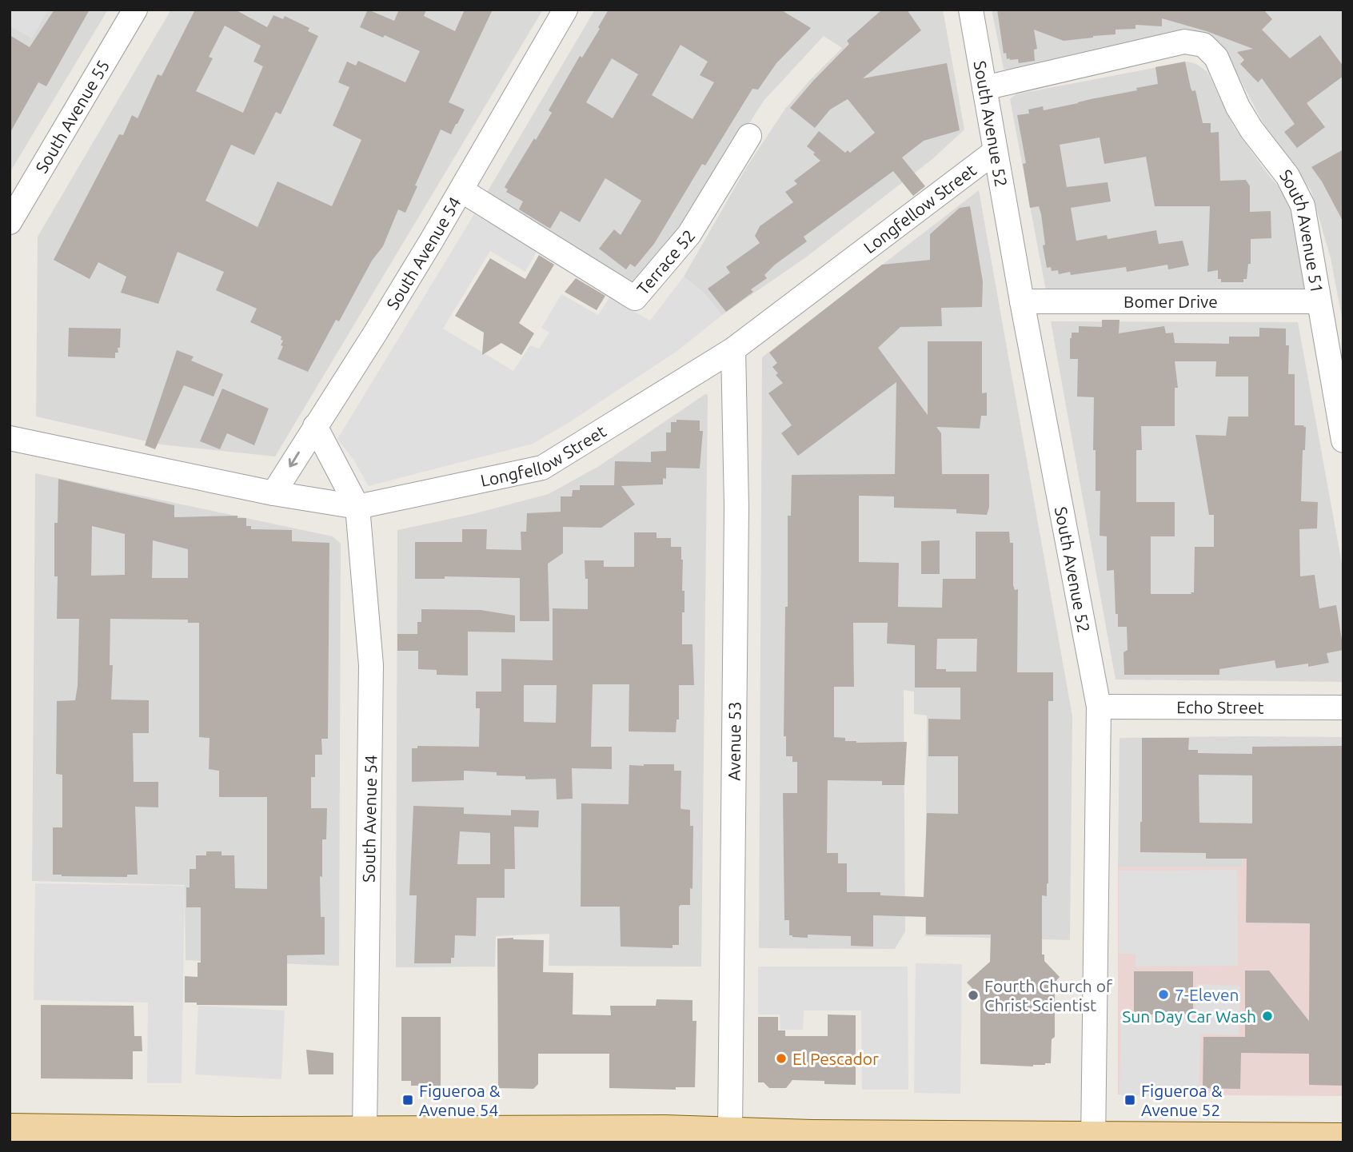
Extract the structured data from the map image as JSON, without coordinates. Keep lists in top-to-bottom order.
{
  "streets": {
    "street": [
      "South Avenue 55",
      "South Avenue 52",
      "Longfellow Street",
      "South Avenue 51",
      "South Avenue 54",
      "Terrace 52",
      "Bomer Drive",
      "Echo Street",
      "Avenue 53"
    ]
  },
  "crossings": [
    ["South Avenue 52", "Longfellow Street"],
    ["South Avenue 52", "South Avenue 51"],
    ["South Avenue 52", "Bomer Drive"],
    ["South Avenue 52", "Echo Street"],
    ["Longfellow Street", "South Avenue 54"],
    ["Longfellow Street", "Avenue 53"],
    ["South Avenue 51", "Bomer Drive"],
    ["South Avenue 54", "Terrace 52"]
  ],
  "places": {
    "other": [
      "7-Eleven",
      "Fourth Church of Christ Scientist",
      "Sun Day Car Wash",
      "El Pescador"
    ],
    "transit": ["Figueroa & Avenue 54", "Figueroa & Avenue 52"]
  }
}
